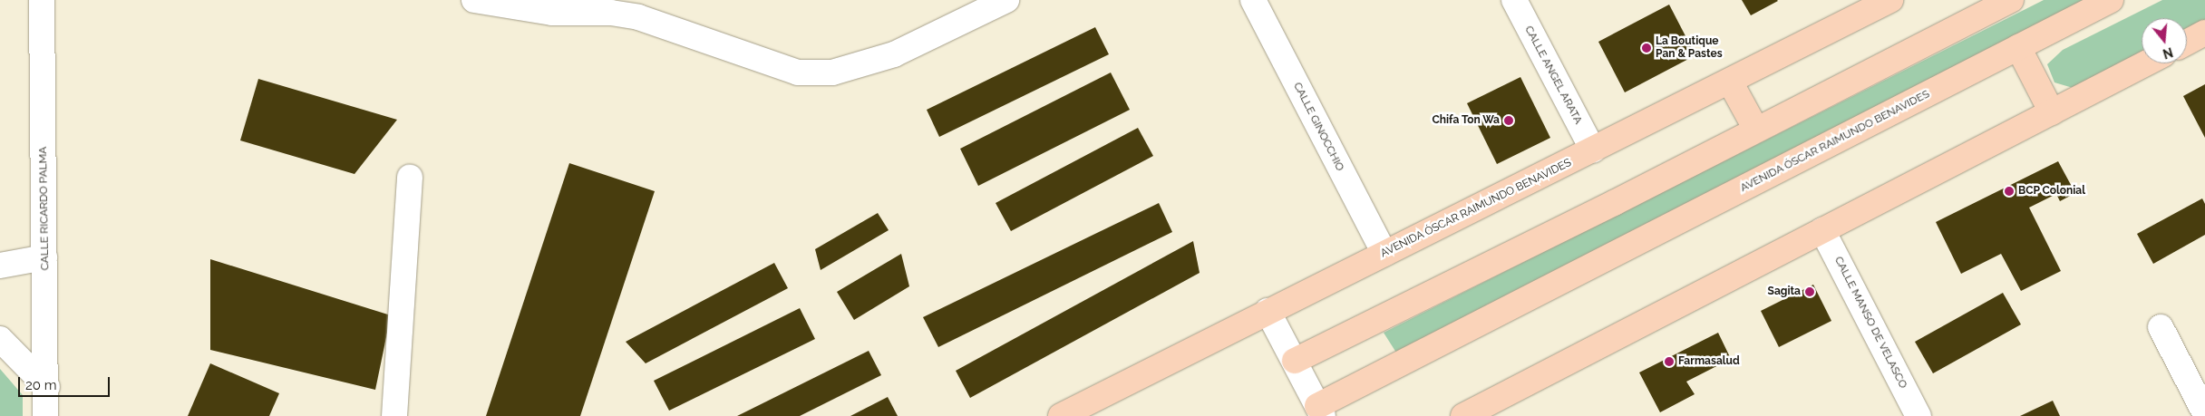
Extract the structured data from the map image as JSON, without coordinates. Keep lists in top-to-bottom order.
{
  "streets": {
    "main road": ["AVENIDA ÓSCAR RAIMUNDO BENAVIDES"],
    "street": [
      "CALLE ANGEL ARATA",
      "CALLE GINOCCHIO",
      "CALLE RICARDO PALMA",
      "CALLE MANSO DE VELASCO"
    ]
  },
  "crossings": [
    ["CALLE ANGEL ARATA", "AVENIDA ÓSCAR RAIMUNDO BENAVIDES"],
    ["CALLE GINOCCHIO", "AVENIDA ÓSCAR RAIMUNDO BENAVIDES"]
  ],
  "places": [
    "La Boutique Pan & Pastes",
    "Chifa Ton Wa",
    "BCP Colonial",
    "Sagita",
    "Farmasalud"
  ],
  "scale_bar": "20 m",
  "north": "bottom"
}
